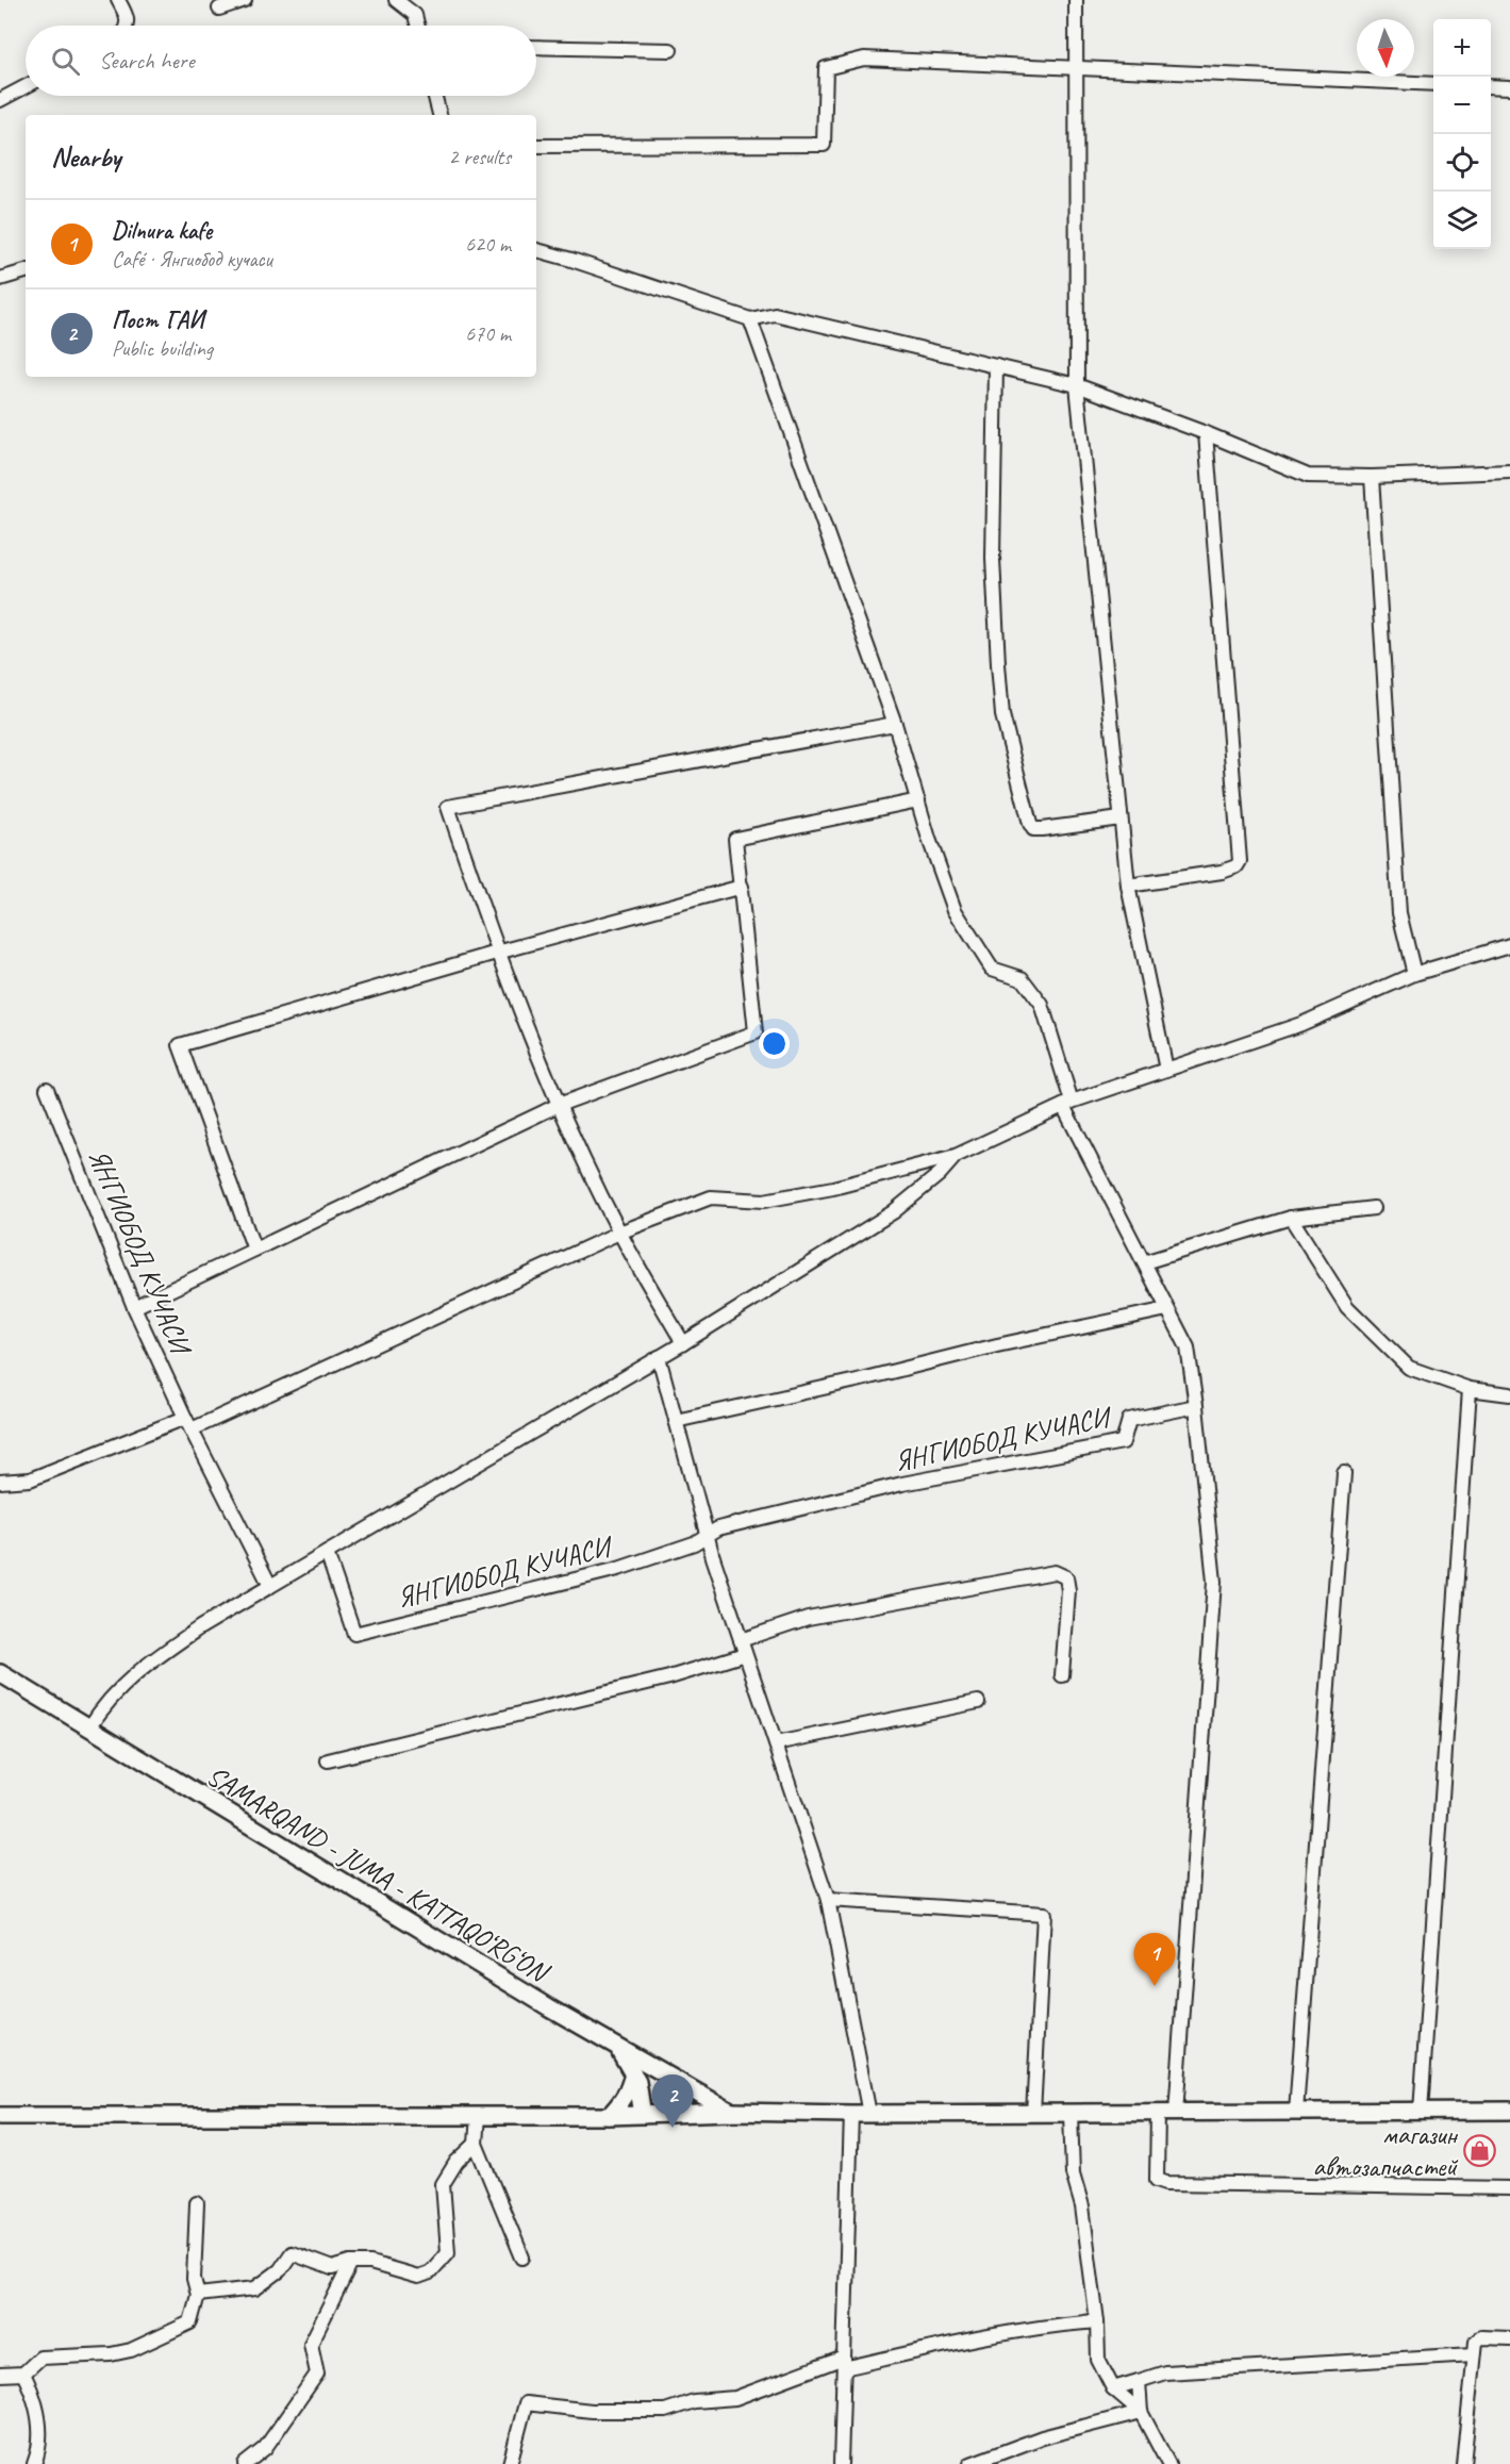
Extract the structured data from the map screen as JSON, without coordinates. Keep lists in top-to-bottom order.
{
  "streets": {
    "main road": ["SAMARQAND - JUMA - KATTAQO‘RG‘ON"],
    "street": ["ЯНГИОБОД КУЧАСИ"]
  },
  "places": {
    "shop": ["магазин автозапчастей"]
  },
  "north": "bottom",
  "page": {
    "map_buttons": ["+", "−"],
    "search": "Search here",
    "heading": ["Nearby", "2 results"],
    "list": [
      {
        "mark": "1",
        "name": "Dilnura kafe",
        "note": "Café · Янгиобод кучаси",
        "value": "620 m"
      },
      {
        "mark": "2",
        "name": "Пост ГАИ",
        "note": "Public building",
        "value": "670 m"
      }
    ],
    "pins": ["1", "2"]
  }
}
